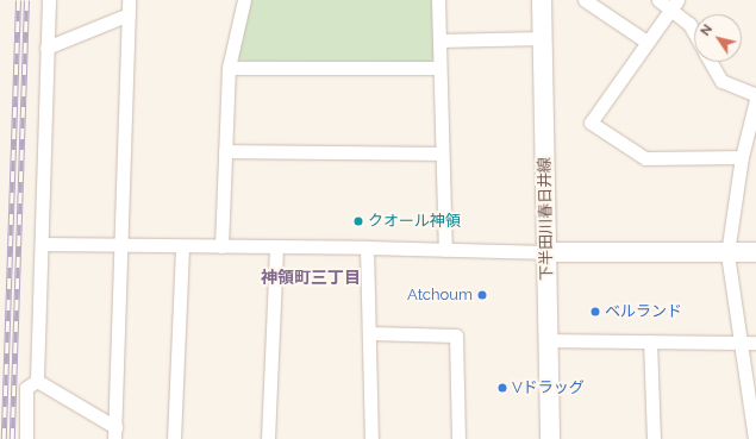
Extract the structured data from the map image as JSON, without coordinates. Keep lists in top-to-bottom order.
{
  "streets": {
    "main road": ["下半田川春日井線"]
  },
  "districts": ["神領町三丁目"],
  "places": [
    "クオール神領",
    "Atchoum",
    "ベルランド",
    "Vドラッグ"
  ],
  "north": "top left"
}
